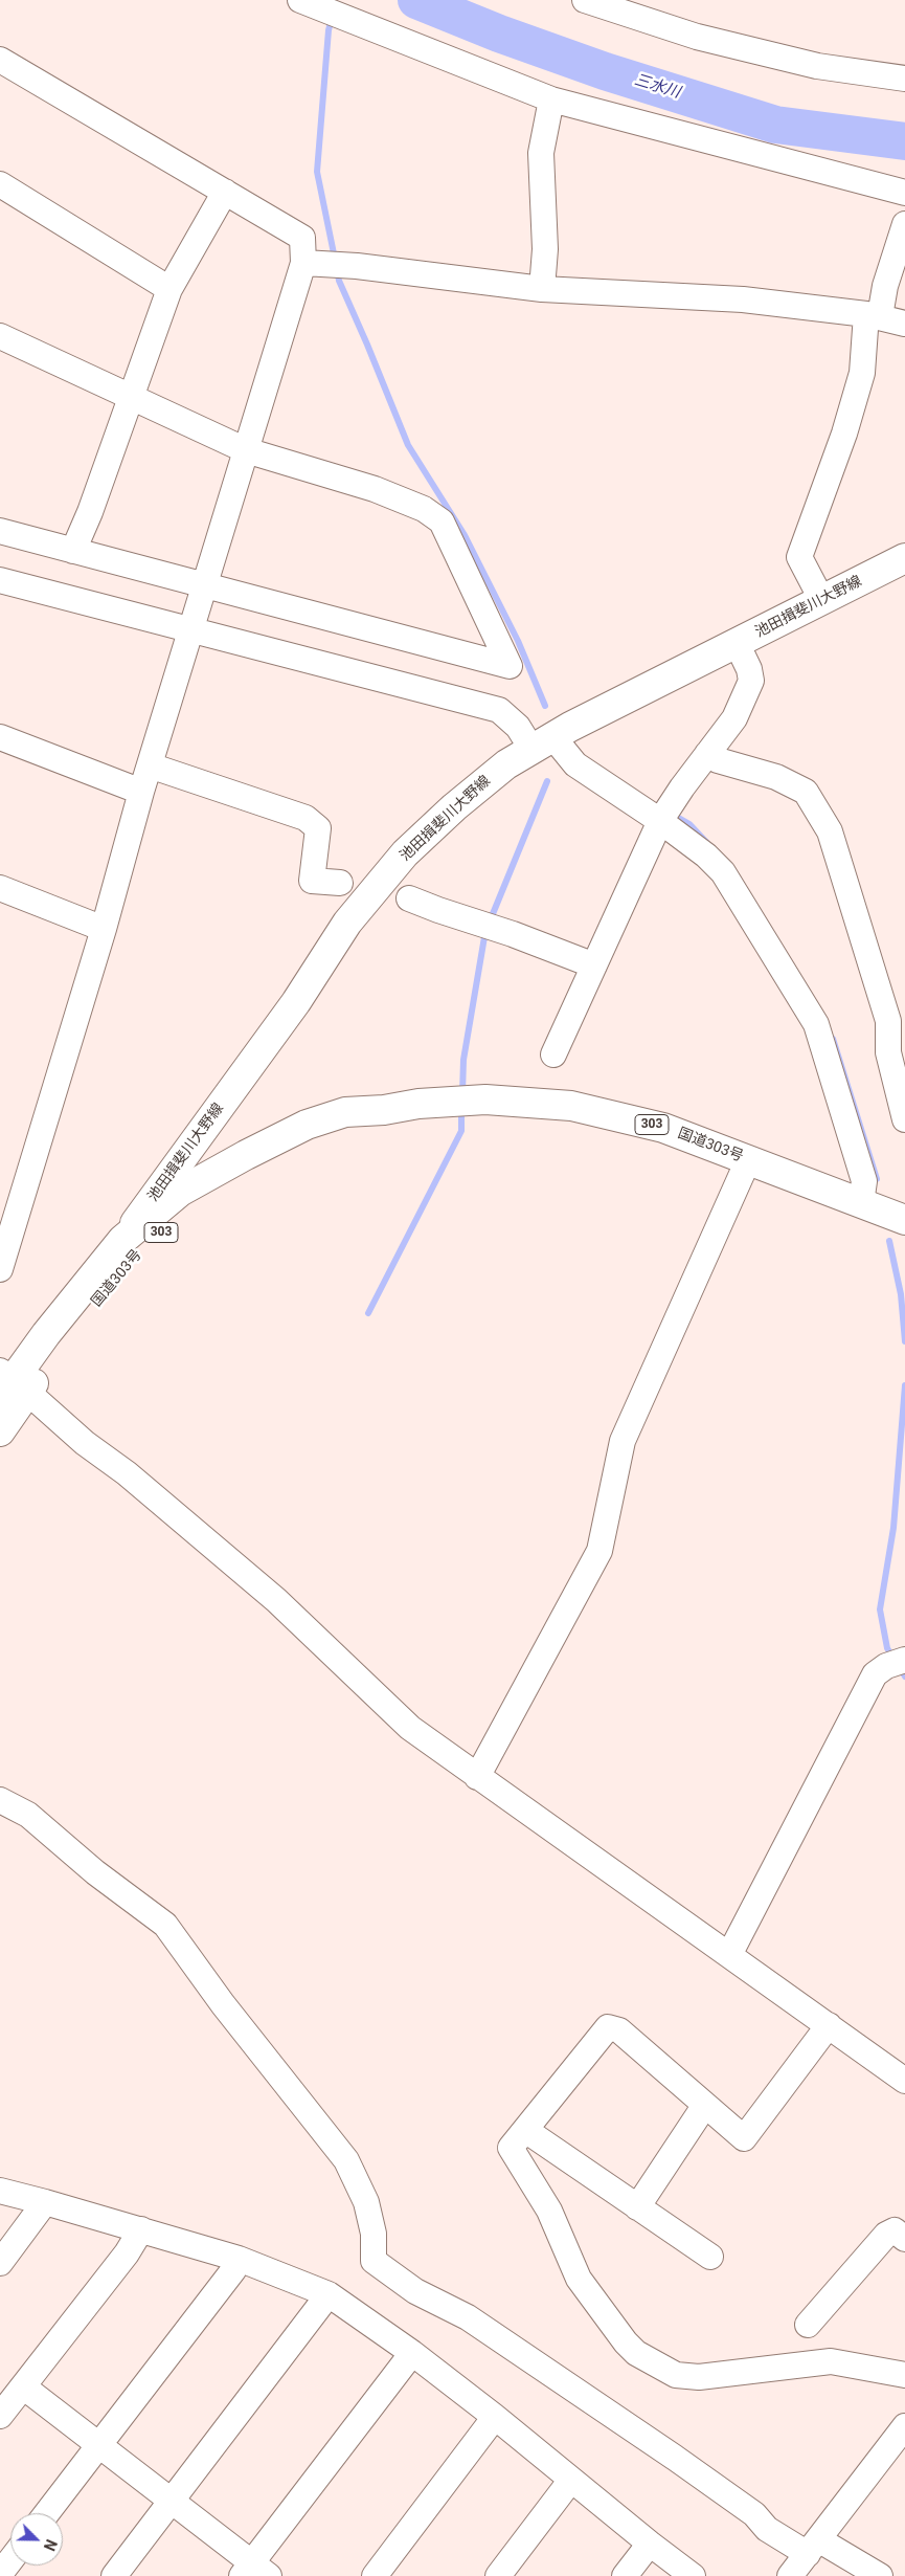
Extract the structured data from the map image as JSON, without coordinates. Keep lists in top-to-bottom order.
{
  "streets": {
    "main road": ["池田揖斐川大野線", "303", "国道303号"]
  },
  "crossings": [
    ["池田揖斐川大野線", "国道303号"]
  ],
  "water": ["三水川"],
  "north": "bottom right"
}
